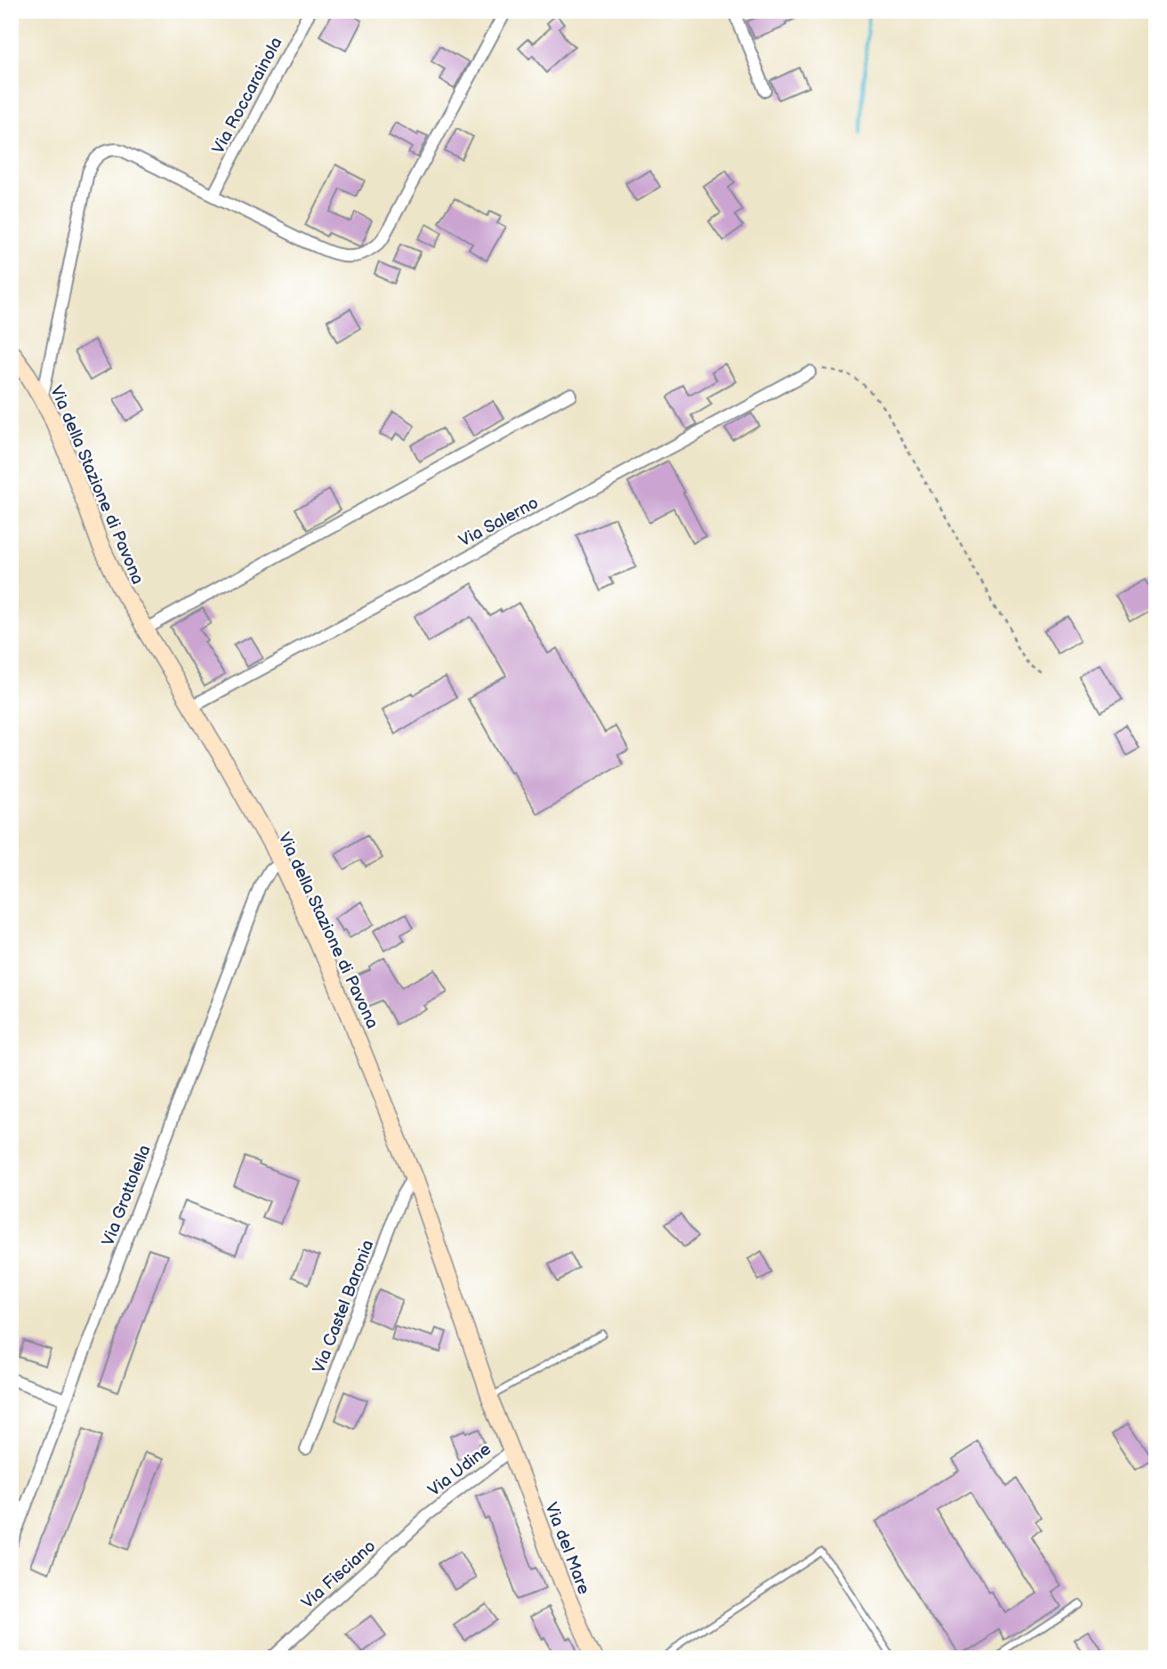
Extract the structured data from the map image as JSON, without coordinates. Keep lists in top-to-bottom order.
{
  "streets": {
    "main road": ["Via della Stazione di Pavona", "Via del Mare"],
    "street": [
      "Via Roccarainola",
      "Via Salerno",
      "Via Grottolella",
      "Via Castel Baronia",
      "Via Udine",
      "Via Fisciano"
    ]
  },
  "crossings": [
    ["Via della Stazione di Pavona", "Via Salerno"],
    ["Via della Stazione di Pavona", "Via Grottolella"],
    ["Via della Stazione di Pavona", "Via Castel Baronia"],
    ["Via della Stazione di Pavona", "Via Udine"],
    ["Via della Stazione di Pavona", "Via del Mare"],
    ["Via Udine", "Via del Mare"],
    ["Via Udine", "Via Fisciano"]
  ]
}
